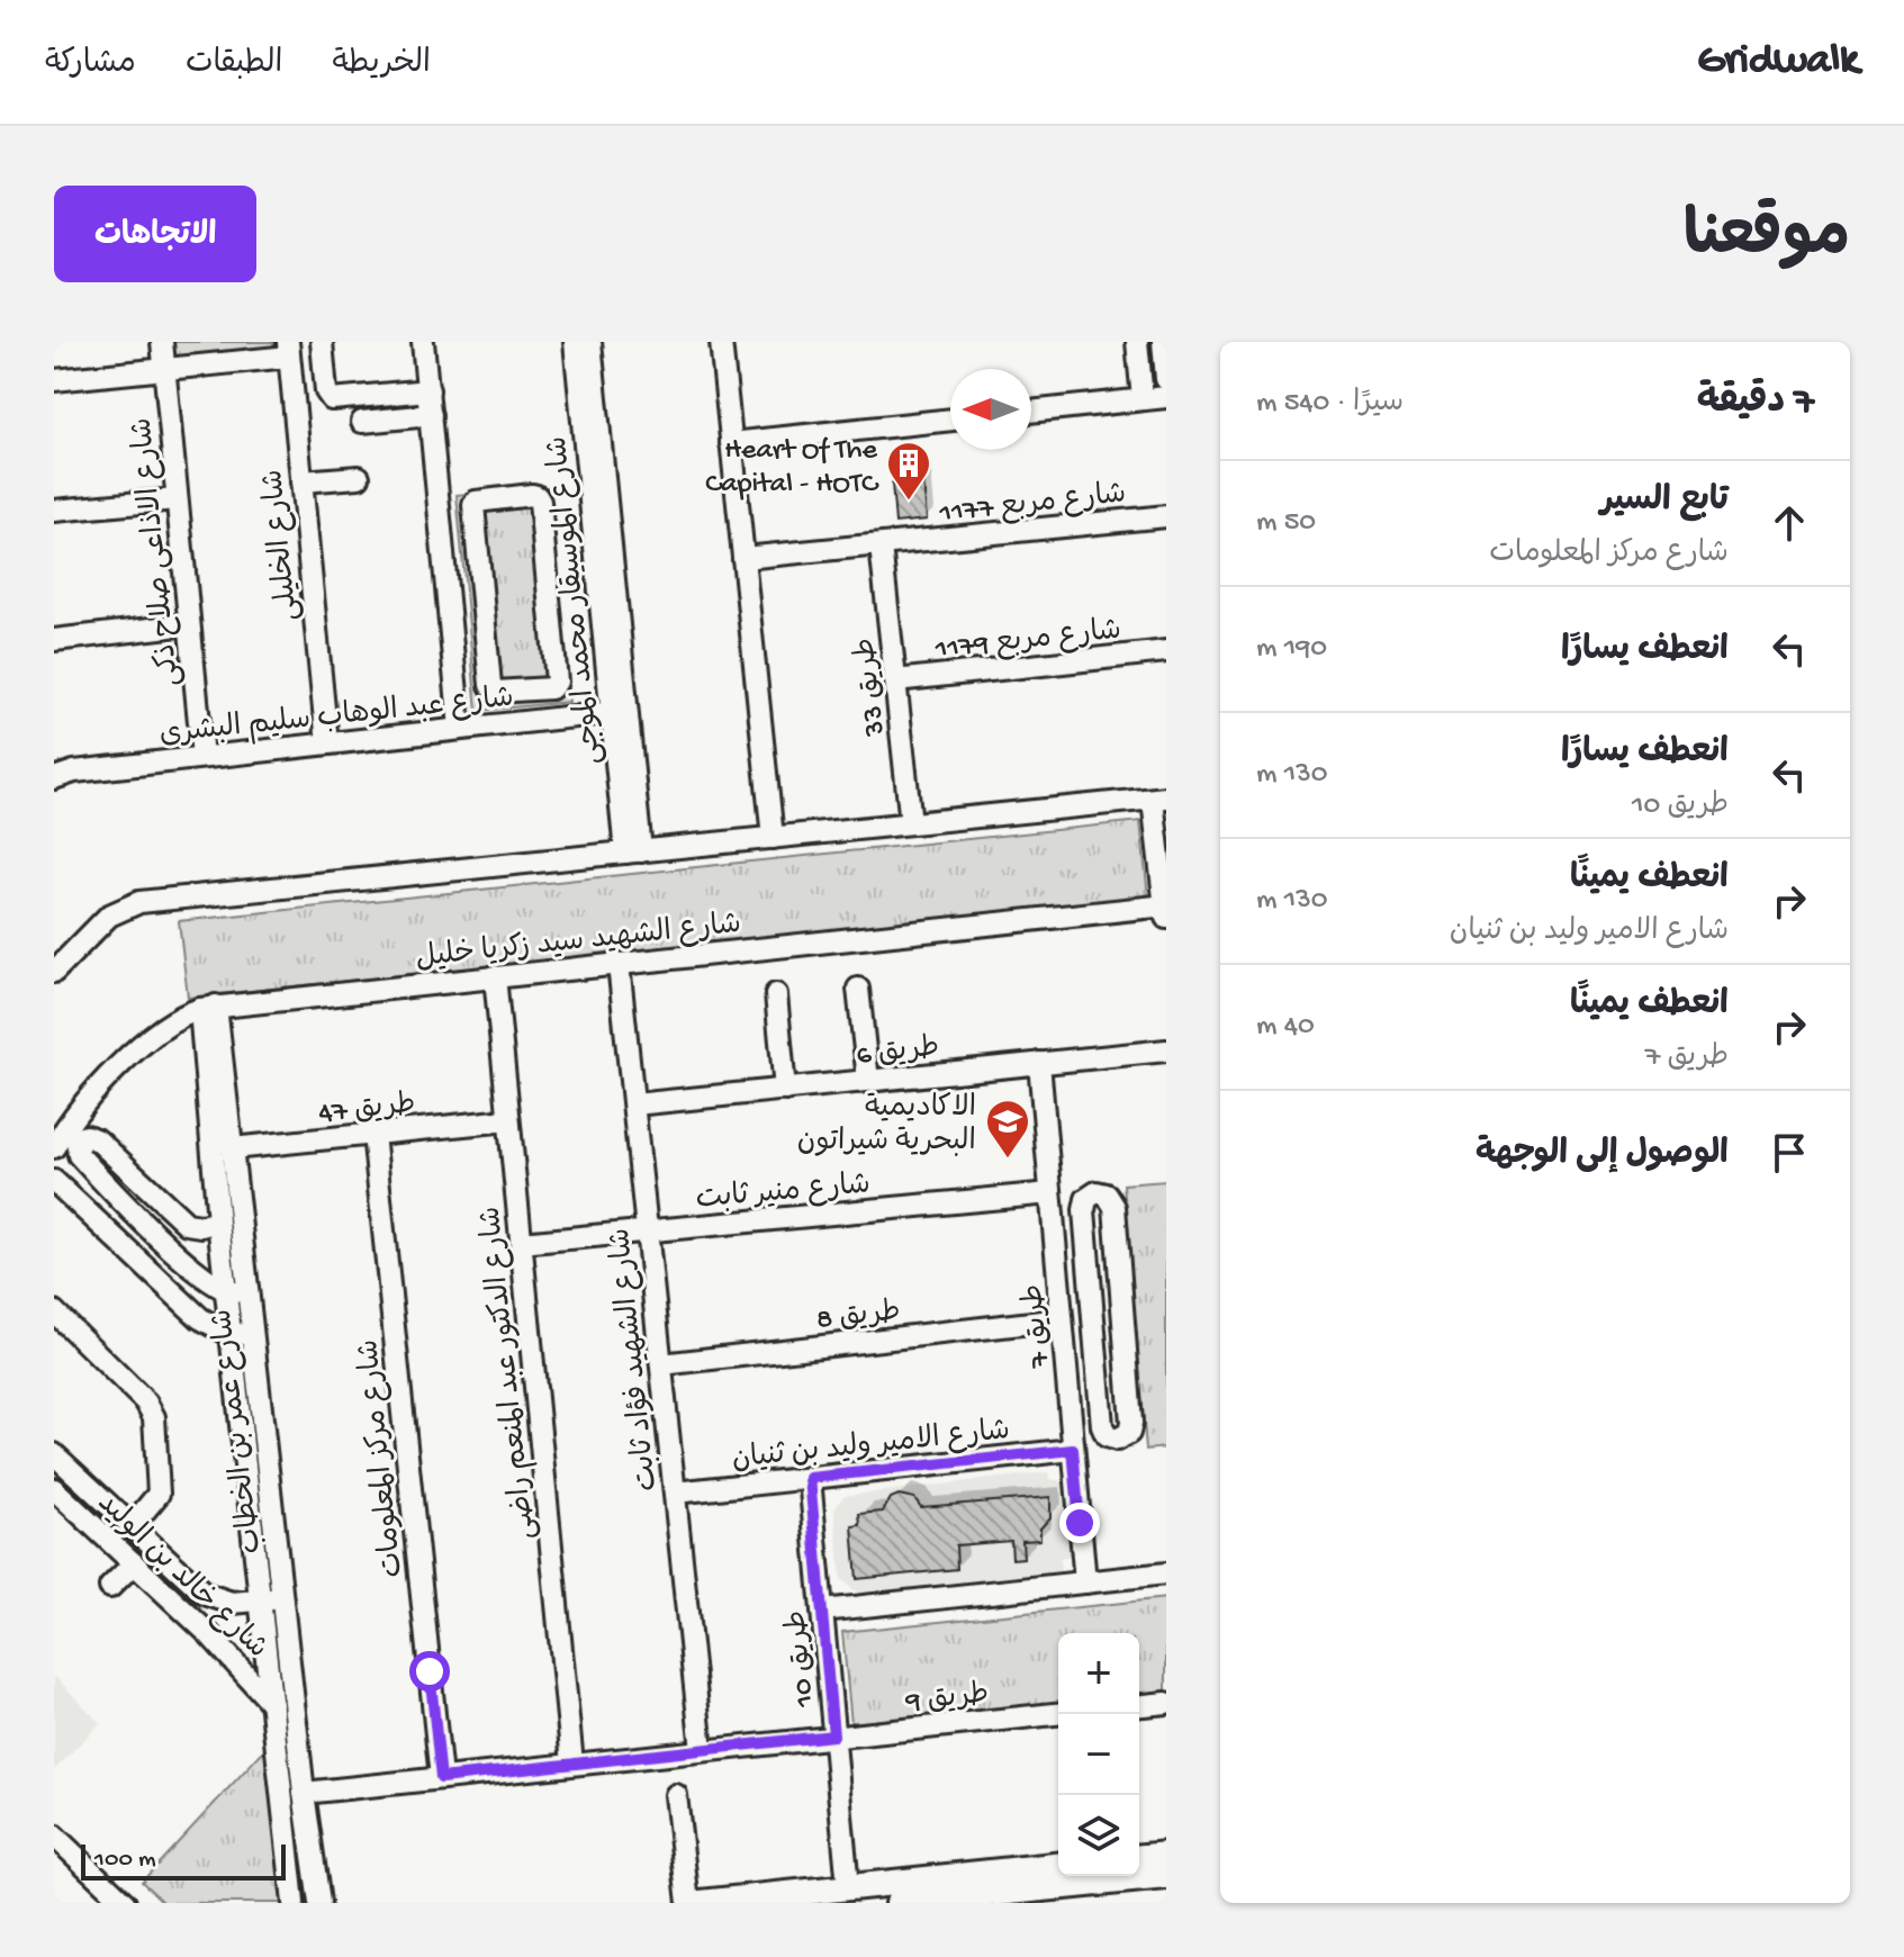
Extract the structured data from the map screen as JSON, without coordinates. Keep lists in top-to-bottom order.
{
  "streets": {
    "street": [
      "شارع مربع 1177",
      "شارع الخليلى",
      "شارع الاذاعى صلاح ذكى",
      "شارع الموسيقار محمد الموجى",
      "شارع مربع 1179",
      "طريق 33",
      "شارع عبد الوهاب سليم البشرى",
      "شارع الشهيد سيد زكريا خليل",
      "طريق 6",
      "طريق 47",
      "شارع منير ثابت",
      "طريق 8",
      "طريق 7",
      "شارع الشهيد فؤاد ثابت",
      "شارع الدكتور عبد المنعم راضى",
      "شارع عمر بن الخطاب",
      "شارع الامير وليد بن ثنيان",
      "شارع مركز المعلومات",
      "شارع خالد بن الوليد",
      "طريق 10",
      "طريق 9"
    ]
  },
  "crossings": [
    ["شارع مربع 1177", "طريق 33"],
    ["شارع الخليلى", "شارع عبد الوهاب سليم البشرى"],
    ["شارع الاذاعى صلاح ذكى", "شارع عبد الوهاب سليم البشرى"],
    ["شارع الموسيقار محمد الموجى", "شارع عبد الوهاب سليم البشرى"],
    ["شارع مربع 1179", "طريق 33"],
    ["شارع الشهيد سيد زكريا خليل", "شارع الشهيد فؤاد ثابت"],
    ["شارع الشهيد سيد زكريا خليل", "شارع الدكتور عبد المنعم راضى"],
    ["شارع الشهيد سيد زكريا خليل", "شارع عمر بن الخطاب"],
    ["طريق 6", "طريق 7"],
    ["طريق 6", "شارع الشهيد فؤاد ثابت"],
    ["طريق 47", "شارع الدكتور عبد المنعم راضى"],
    ["طريق 47", "شارع عمر بن الخطاب"],
    ["طريق 47", "شارع مركز المعلومات"],
    ["شارع منير ثابت", "طريق 7"],
    ["شارع منير ثابت", "شارع الشهيد فؤاد ثابت"],
    ["شارع منير ثابت", "شارع الدكتور عبد المنعم راضى"],
    ["طريق 8", "طريق 7"],
    ["طريق 8", "شارع الشهيد فؤاد ثابت"],
    ["طريق 7", "شارع الامير وليد بن ثنيان"],
    ["شارع الشهيد فؤاد ثابت", "شارع الامير وليد بن ثنيان"],
    ["شارع الشهيد فؤاد ثابت", "طريق 9"],
    ["شارع الدكتور عبد المنعم راضى", "طريق 9"],
    ["شارع عمر بن الخطاب", "شارع خالد بن الوليد"],
    ["شارع عمر بن الخطاب", "طريق 9"],
    ["شارع الامير وليد بن ثنيان", "طريق 10"],
    ["شارع مركز المعلومات", "طريق 9"],
    ["طريق 10", "طريق 9"]
  ],
  "places": {
    "building": ["Heart Of The Capital - HOTC"],
    "school or university": ["الاكاديمية البحرية شيراتون"]
  },
  "scale_bar": "100 m",
  "north": "left",
  "page": {
    "header": "Gridwalk",
    "nav": ["الخريطة", "الطبقات", "مشاركة"],
    "title": "موقعنا",
    "buttons": "الاتجاهات",
    "heading": ["7 دقيقة", "سيرًا · 540 m"],
    "list": [
      ["تابع السير", "شارع مركز المعلومات", "50 m"],
      ["انعطف يسارًا", "190 m"],
      ["انعطف يسارًا", "طريق 10", "130 m"],
      ["انعطف يمينًا", "شارع الامير وليد بن ثنيان", "130 m"],
      ["انعطف يمينًا", "طريق 7", "40 m"],
      "الوصول إلى الوجهة"
    ],
    "map_buttons": ["+", "−"],
    "scale": "100 m"
  }
}
